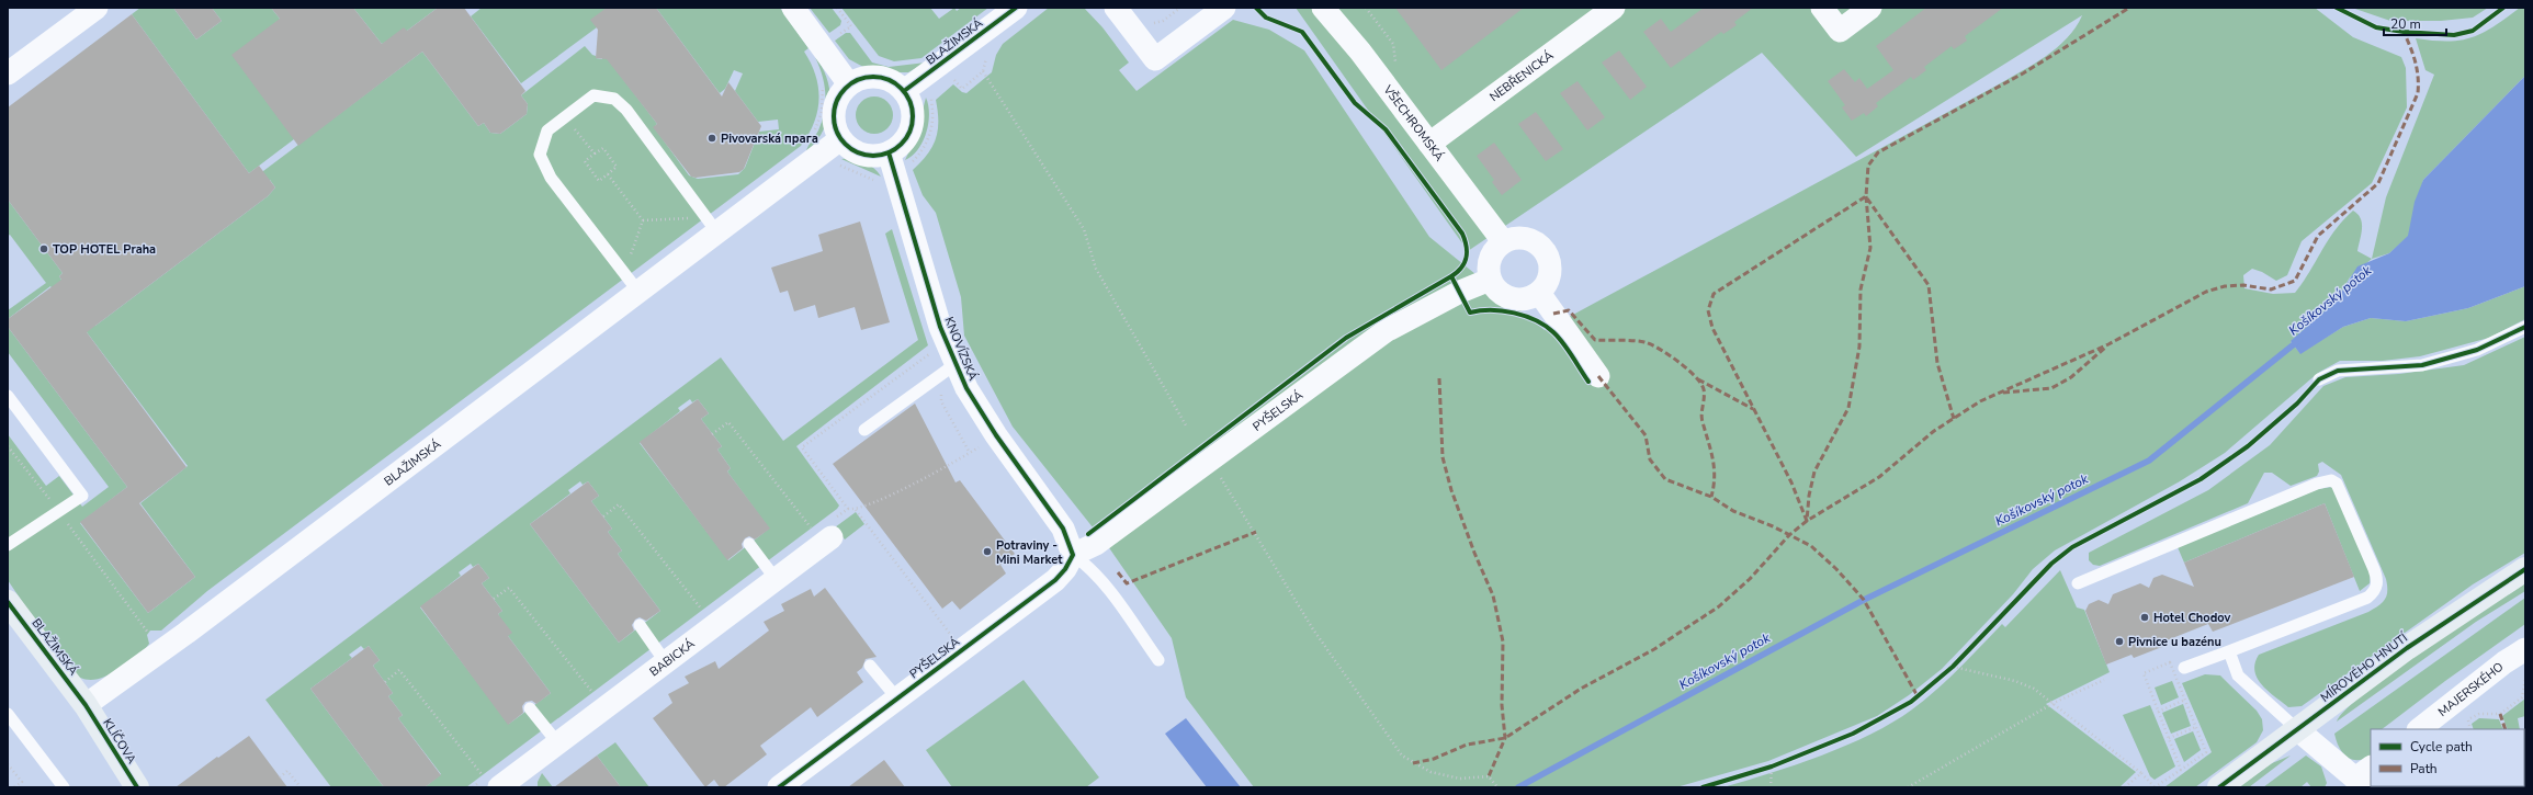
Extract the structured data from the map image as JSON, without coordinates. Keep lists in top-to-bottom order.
{
  "streets": {
    "main road": ["BLAŽIMSKÁ", "MÍROVÉHO HNUTÍ", "KLÍČOVA"],
    "street": [
      "NEBŘENICKÁ",
      "VŠECHROMSKÁ",
      "KNOVÍZSKÁ",
      "PYŠELSKÁ",
      "BABICKÁ",
      "MAJERSKÉHO"
    ]
  },
  "crossings": [
    ["BLAŽIMSKÁ", "KNOVÍZSKÁ"],
    ["BLAŽIMSKÁ", "KLÍČOVA"],
    ["NEBŘENICKÁ", "VŠECHROMSKÁ"],
    ["VŠECHROMSKÁ", "PYŠELSKÁ"],
    ["KNOVÍZSKÁ", "PYŠELSKÁ"]
  ],
  "water": ["Košíkovský potok"],
  "places": [
    "Pivovarská прага",
    "TOP HOTEL Praha",
    "Potraviny - Mini Market",
    "Hotel Chodov",
    "Pivnice u bazénu"
  ],
  "legend": ["Cycle path", "Path"],
  "scale_bar": "20 m"
}
